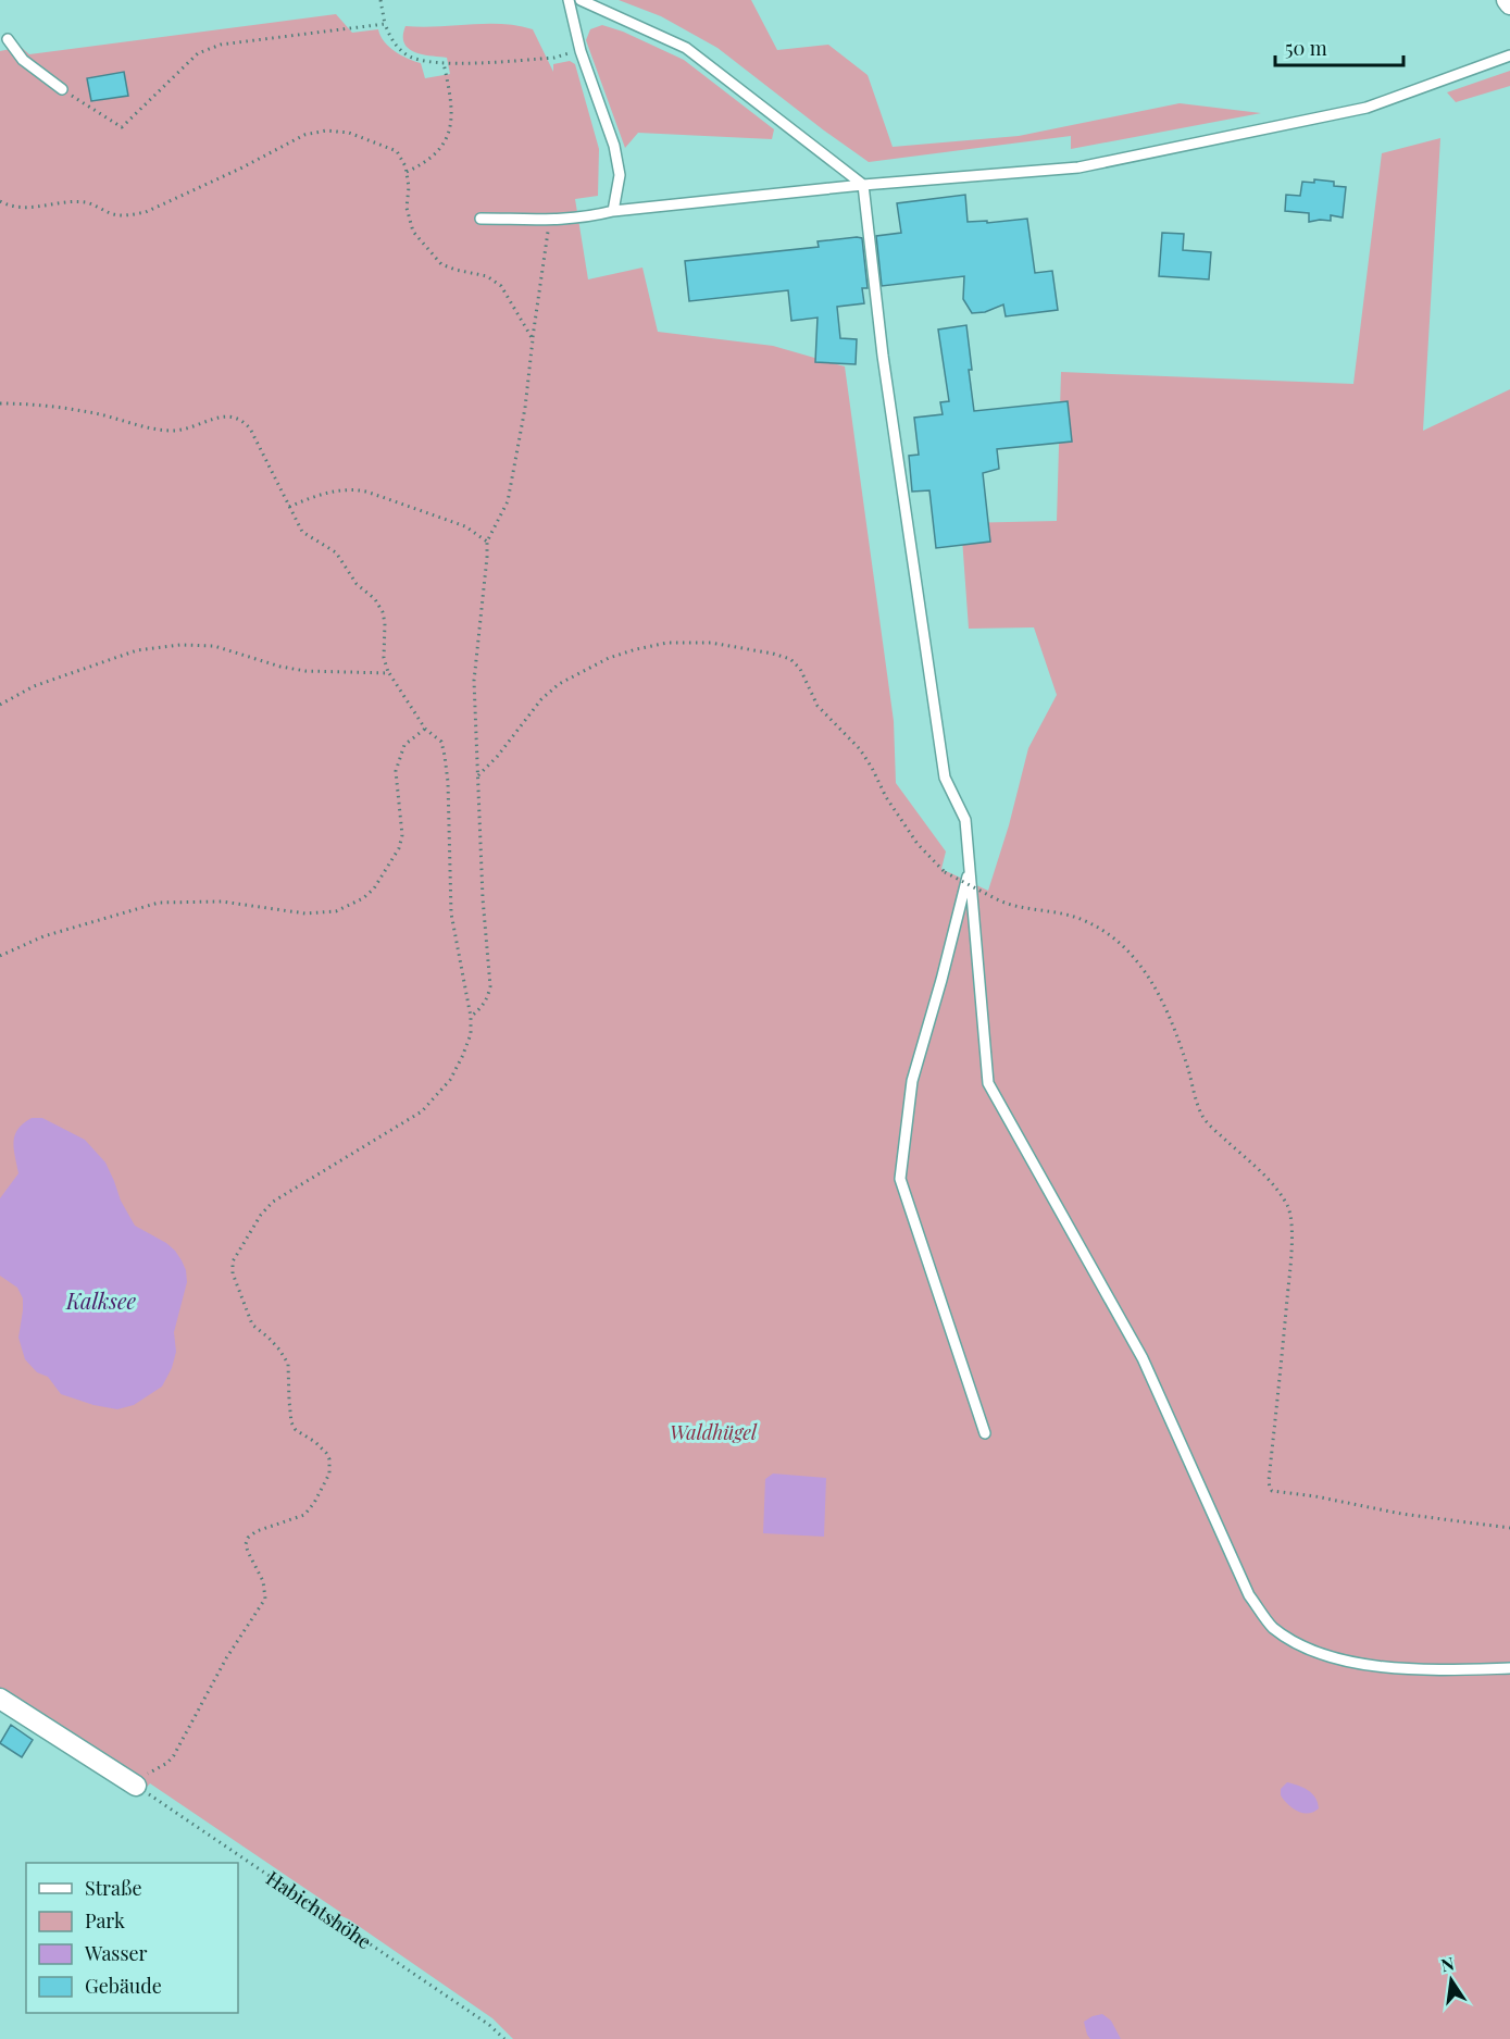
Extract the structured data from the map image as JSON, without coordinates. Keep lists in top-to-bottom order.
{
  "streets": {
    "path": ["Habichtshöhe"]
  },
  "water": ["Kalksee"],
  "parks": ["Waldhügel"],
  "legend": [
    "Straße",
    "Park",
    "Wasser",
    "Gebäude"
  ],
  "scale_bar": "50 m",
  "north": "top"
}
